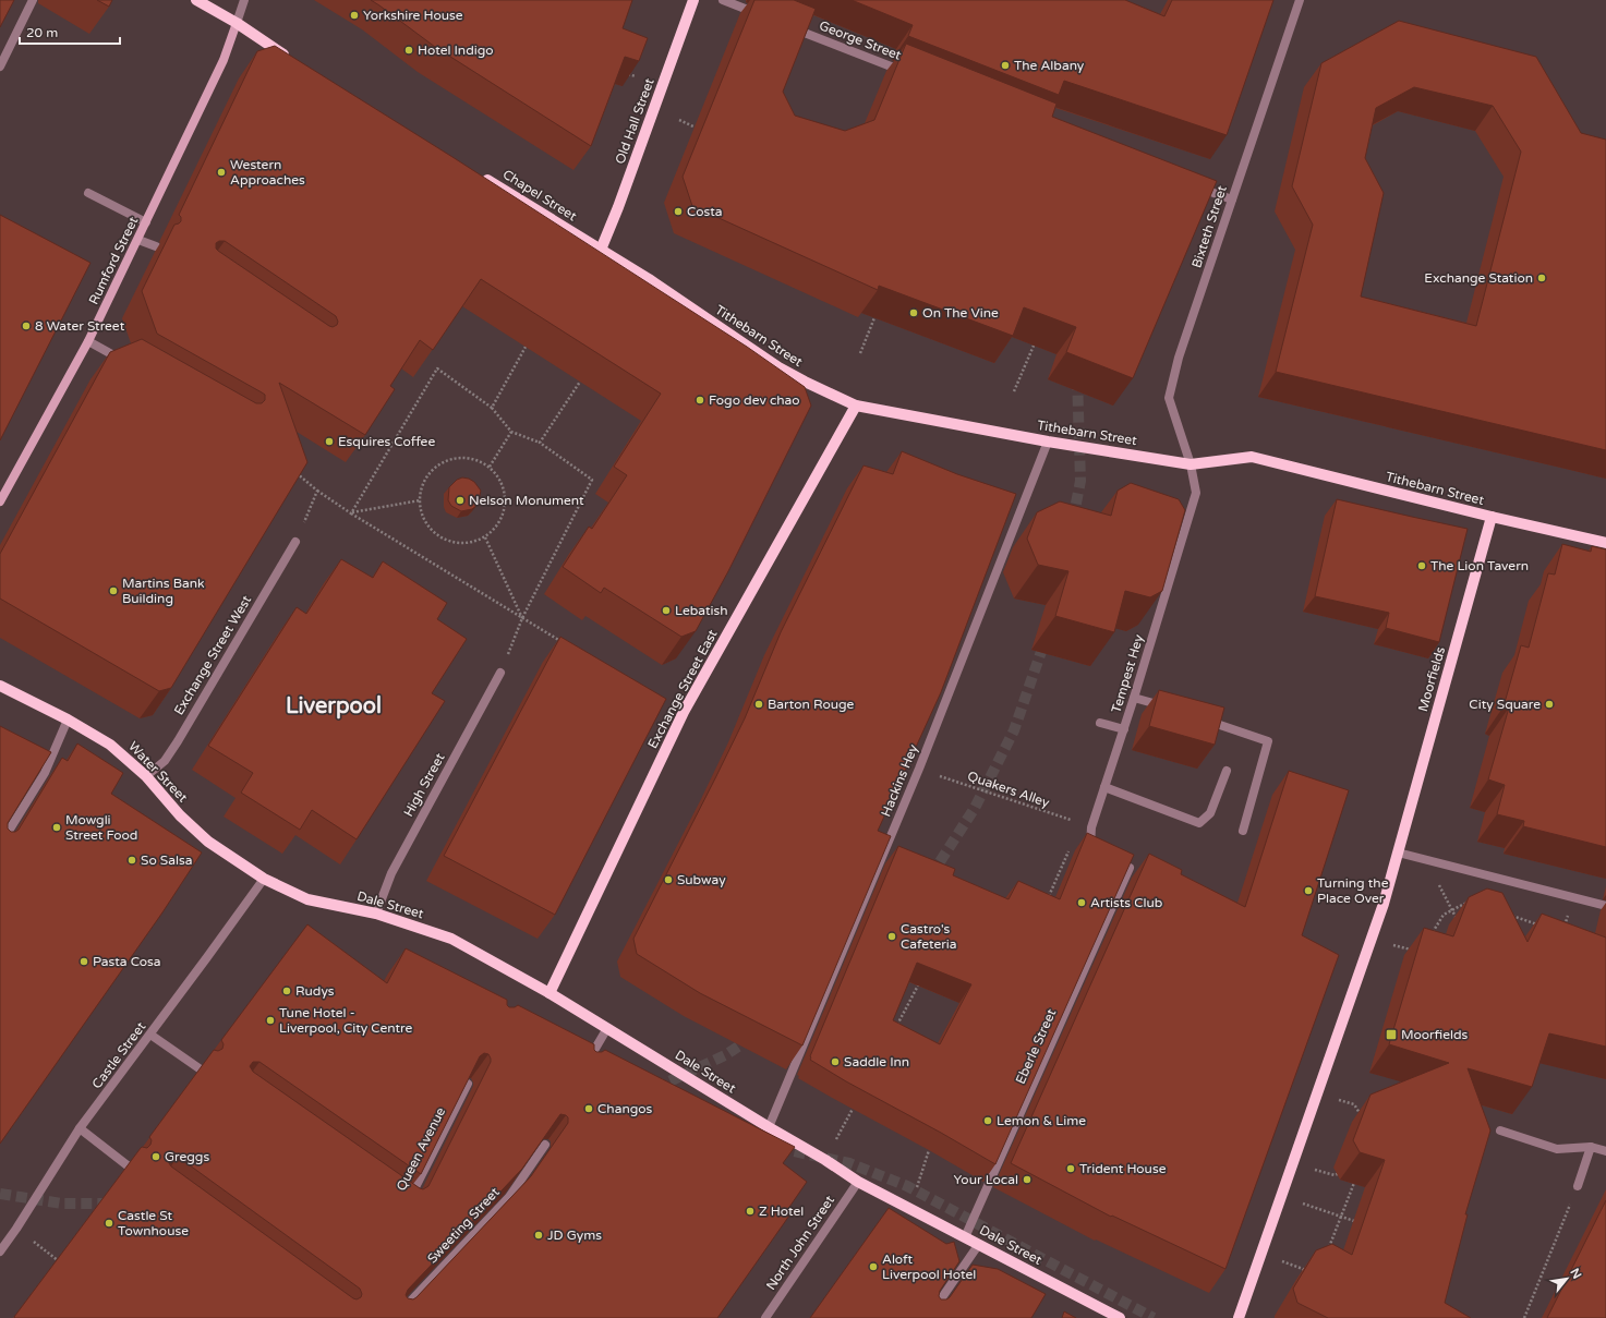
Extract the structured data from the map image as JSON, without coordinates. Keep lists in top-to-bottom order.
{
  "streets": {
    "main road": [
      "Old Hall Street",
      "Chapel Street",
      "Tithebarn Street",
      "Moorfields",
      "Exchange Street East",
      "Water Street",
      "Dale Street"
    ],
    "street": [
      "George Street",
      "Bixteth Street",
      "Rumford Street",
      "Exchange Street West",
      "Tempest Hey",
      "Hackins Hey",
      "High Street",
      "Eberle Street",
      "Castle Street",
      "Queen Avenue",
      "Sweeting Street",
      "North John Street"
    ],
    "path": ["Quakers Alley"]
  },
  "crossings": [
    ["Old Hall Street", "Chapel Street"],
    ["Old Hall Street", "Tithebarn Street"],
    ["Chapel Street", "Tithebarn Street"],
    ["Bixteth Street", "Tithebarn Street"],
    ["Bixteth Street", "Tempest Hey"],
    ["Tithebarn Street", "Tempest Hey"],
    ["Tithebarn Street", "Moorfields"],
    ["Tithebarn Street", "Exchange Street East"],
    ["Tithebarn Street", "Hackins Hey"],
    ["Exchange Street West", "Water Street"],
    ["Tempest Hey", "Quakers Alley"],
    ["Exchange Street East", "Dale Street"],
    ["Water Street", "Dale Street"],
    ["Water Street", "Castle Street"],
    ["Hackins Hey", "Quakers Alley"],
    ["Hackins Hey", "Dale Street"],
    ["High Street", "Dale Street"],
    ["Dale Street", "Eberle Street"],
    ["Dale Street", "Castle Street"],
    ["Dale Street", "North John Street"]
  ],
  "districts": ["Liverpool"],
  "places": {
    "other": [
      "Yorkshire House",
      "Hotel Indigo",
      "The Albany",
      "Western Approaches",
      "Costa",
      "Exchange Station",
      "On The Vine",
      "8 Water Street",
      "Fogo dev chao",
      "Esquires Coffee",
      "Nelson Monument",
      "The Lion Tavern",
      "Martins Bank Building",
      "Lebatish",
      "Barton Rouge",
      "City Square",
      "Mowgli Street Food",
      "So Salsa",
      "Subway",
      "Turning the Place Over",
      "Artists Club",
      "Castro's Cafeteria",
      "Pasta Cosa",
      "Rudys",
      "Tune Hotel - Liverpool, City Centre",
      "Saddle Inn",
      "Changos",
      "Lemon & Lime",
      "Greggs",
      "Trident House",
      "Your Local",
      "Z Hotel",
      "Castle St Townhouse",
      "JD Gyms",
      "Aloft Liverpool Hotel"
    ],
    "transit": ["Moorfields"]
  },
  "scale_bar": "20 m",
  "north": "top right"
}
